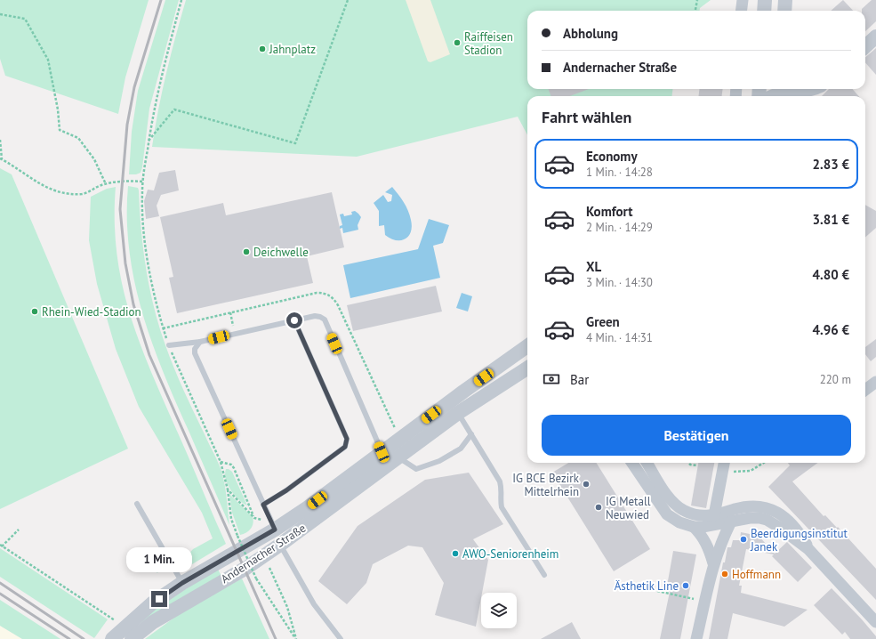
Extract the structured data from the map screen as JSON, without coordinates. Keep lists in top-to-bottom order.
{
  "streets": {
    "street": ["Andernacher Straße"]
  },
  "places": [
    "Raiffeisen Stadion",
    "Jahnplatz",
    "Deichwelle",
    "Rhein-Wied-Stadion",
    "IG BCE Bezirk Mittelrhein",
    "IG Metall Neuwied",
    "Beerdigungsinstitut Janek",
    "AWO-Seniorenheim",
    "Hoffmann",
    "Ästhetik Line"
  ],
  "page": {
    "banner": ["Abholung", "Andernacher Straße"],
    "heading": "Fahrt wählen",
    "list": [
      {
        "name": "Economy",
        "note": "1 Min. · 14:28",
        "value": "2.83 €"
      },
      {
        "name": "Komfort",
        "note": "2 Min. · 14:29",
        "value": "3.81 €"
      },
      {
        "name": "XL",
        "note": "3 Min. · 14:30",
        "value": "4.80 €"
      },
      {
        "name": "Green",
        "note": "4 Min. · 14:31",
        "value": "4.96 €"
      }
    ],
    "pay": ["Bar", "220 m"],
    "buttons": "Bestätigen",
    "bubble": "1 Min."
  }
}
